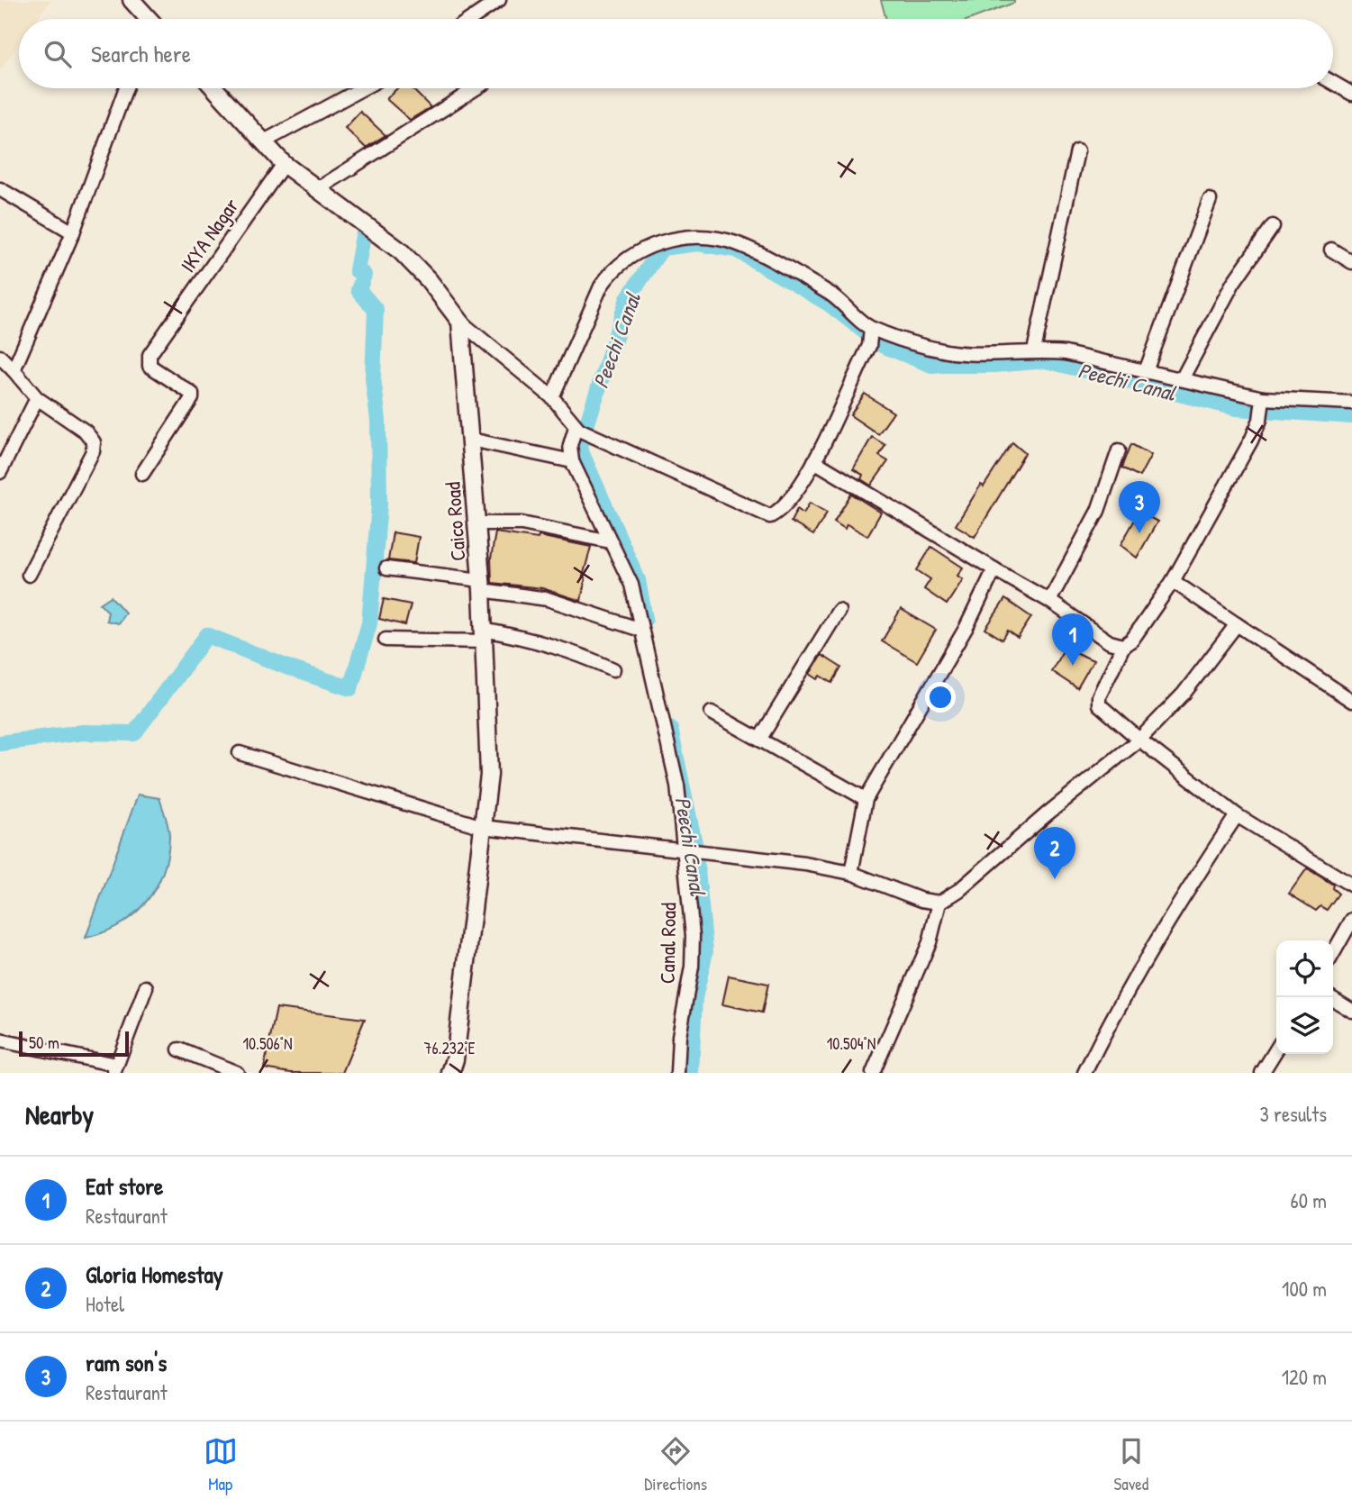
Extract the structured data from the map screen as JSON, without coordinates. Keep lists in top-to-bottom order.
{
  "streets": {
    "street": ["IKYA Nagar", "Caico Road", "Canal Road"]
  },
  "water": ["Peechi Canal"],
  "scale_bar": "50 m",
  "page": {
    "search": "Search here",
    "pins": ["3", "1", "2"],
    "scale": "50 m",
    "heading": ["Nearby", "3 results"],
    "list": [
      {
        "mark": "1",
        "name": "Eat store",
        "note": "Restaurant",
        "value": "60 m"
      },
      {
        "mark": "2",
        "name": "Gloria Homestay",
        "note": "Hotel",
        "value": "100 m"
      },
      {
        "mark": "3",
        "name": "ram son's",
        "note": "Restaurant",
        "value": "120 m"
      }
    ],
    "nav": ["Map", "Directions", "Saved"]
  },
  "coordinates": ["10.506°N", "10.504°N", "76.232°E"]
}
